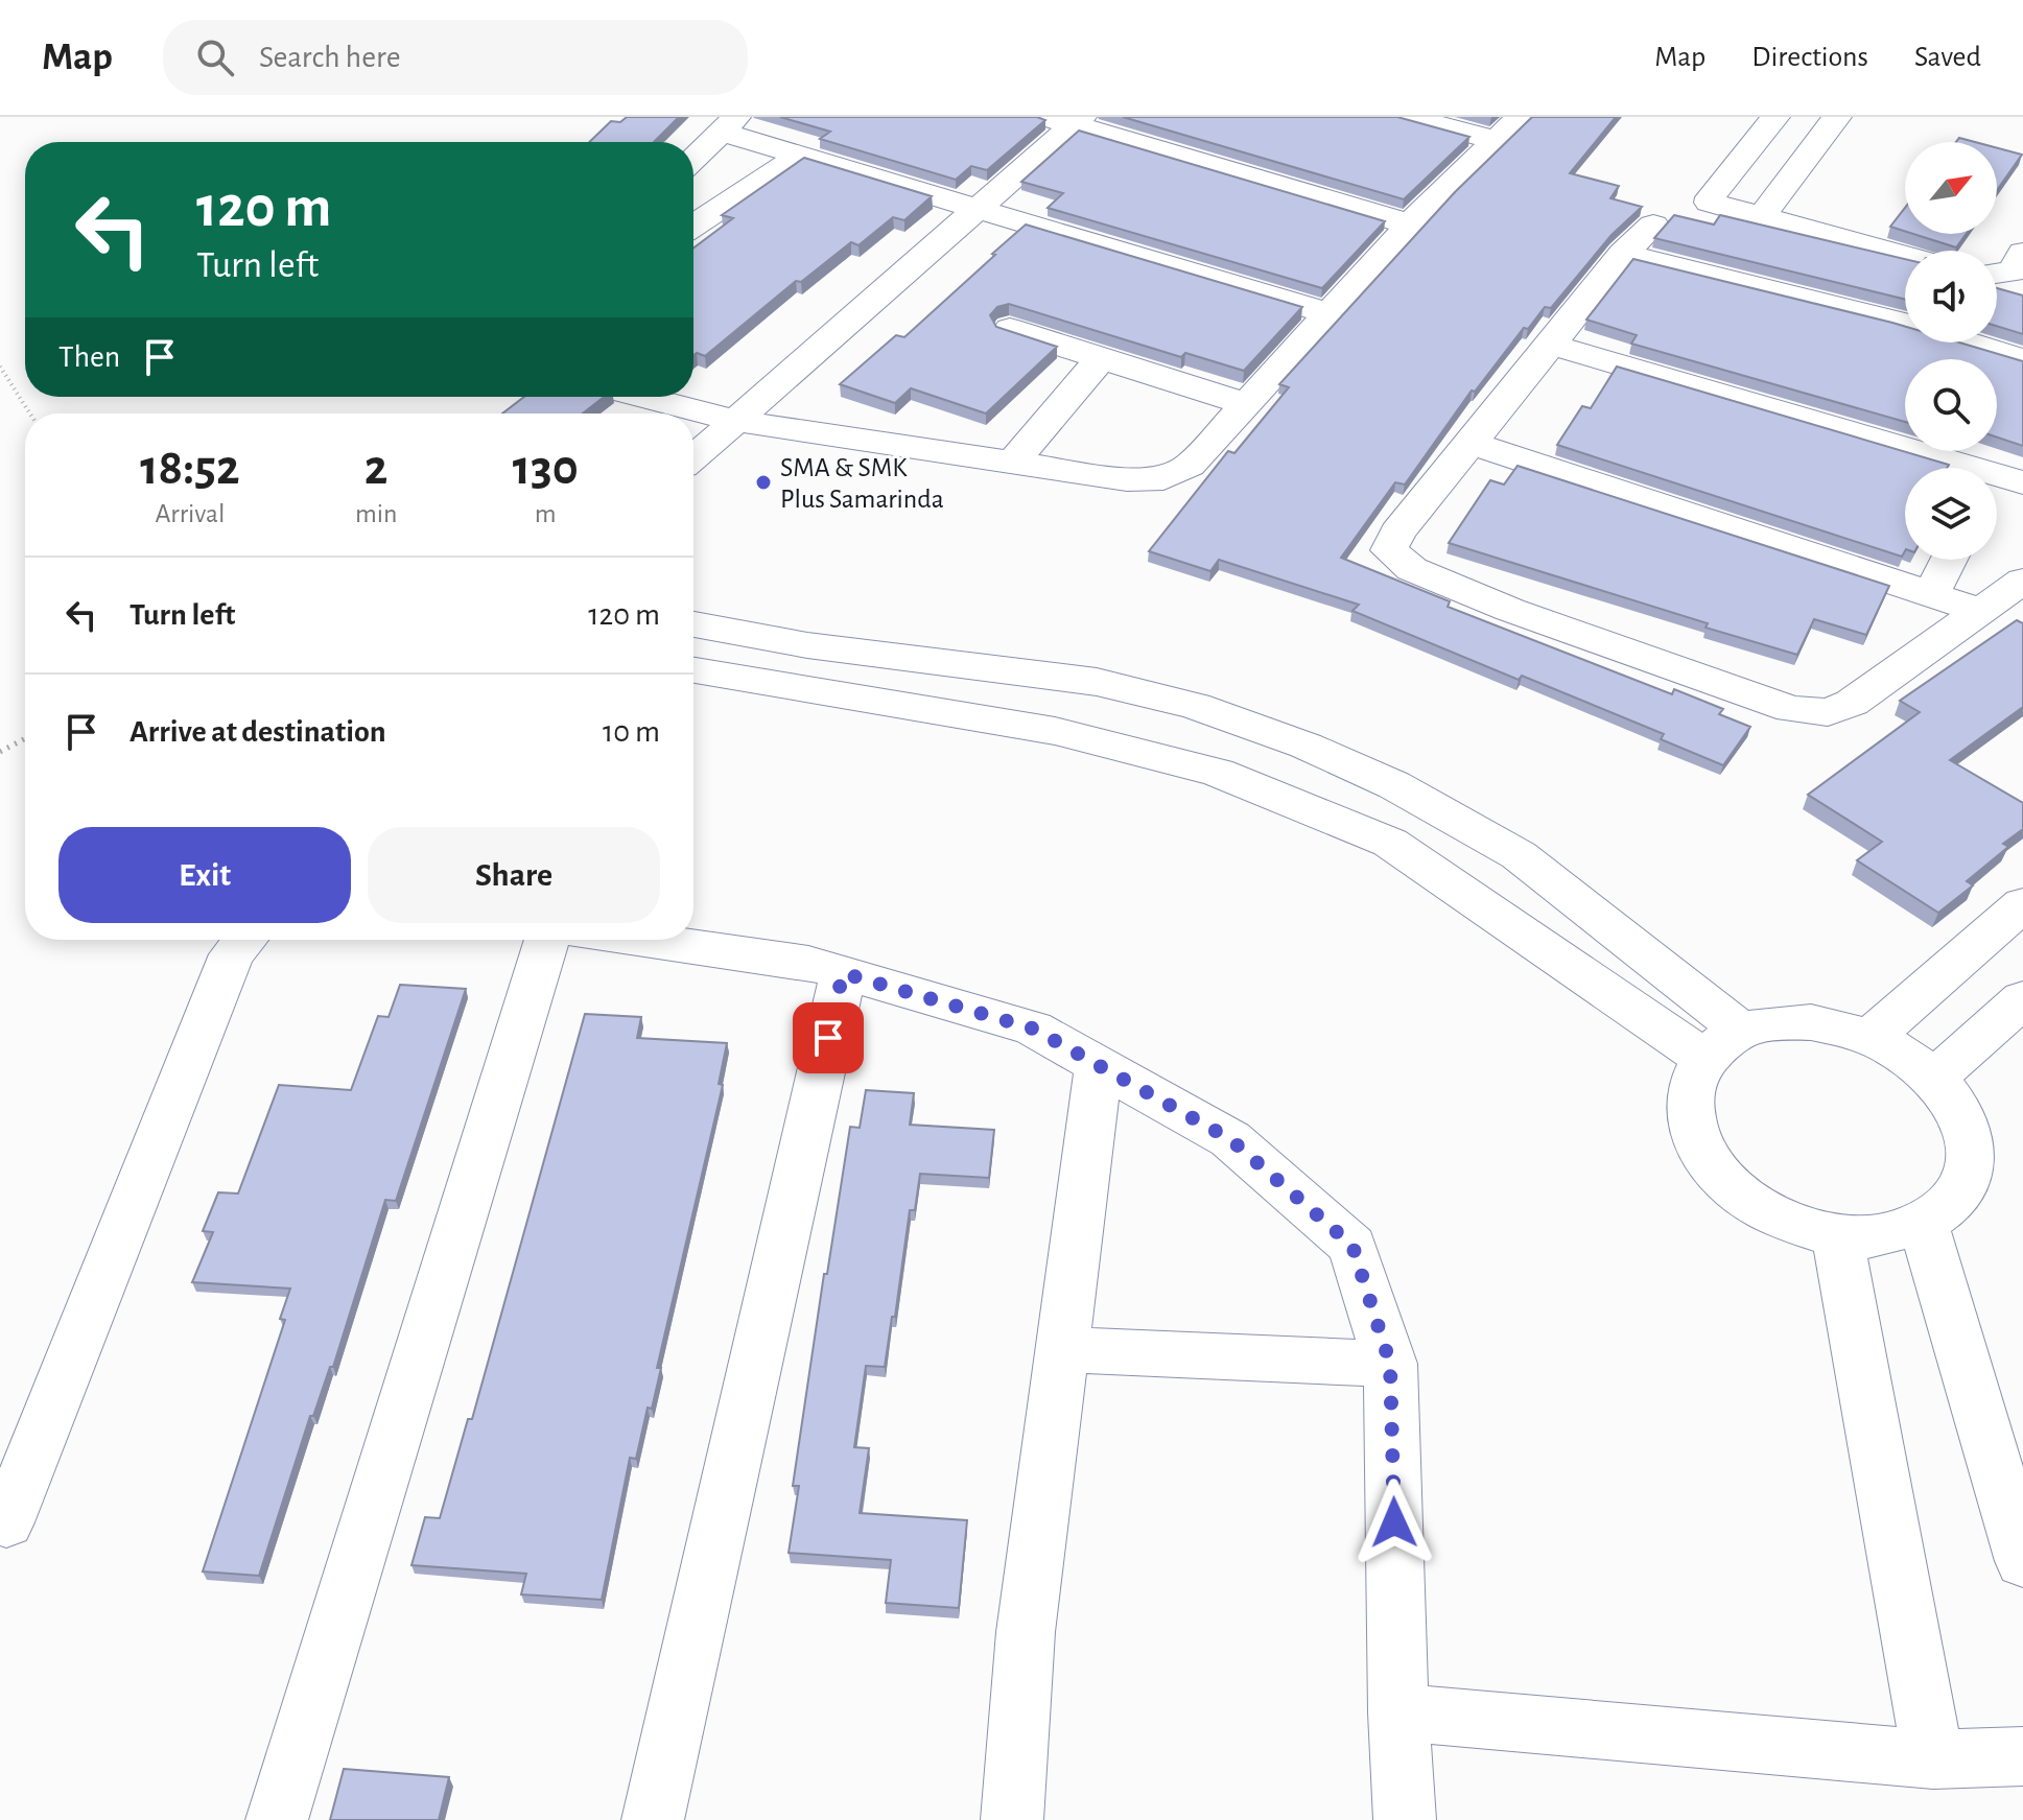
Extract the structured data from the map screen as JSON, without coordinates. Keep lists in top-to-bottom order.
{
  "places": ["SMA & SMK Plus Samarinda"],
  "north": "top right",
  "page": {
    "header": "Map",
    "search": "Search here",
    "nav": ["Map", "Directions", "Saved"],
    "turn": ["120 m", "Turn left"],
    "then": "Then",
    "eta": [
      "18:52",
      "Arrival",
      "2",
      "min",
      "130",
      "m"
    ],
    "list": [
      {
        "name": "Turn left",
        "value": "120 m"
      },
      {
        "name": "Arrive at destination",
        "value": "10 m"
      }
    ],
    "buttons": ["Exit", "Share"]
  }
}
